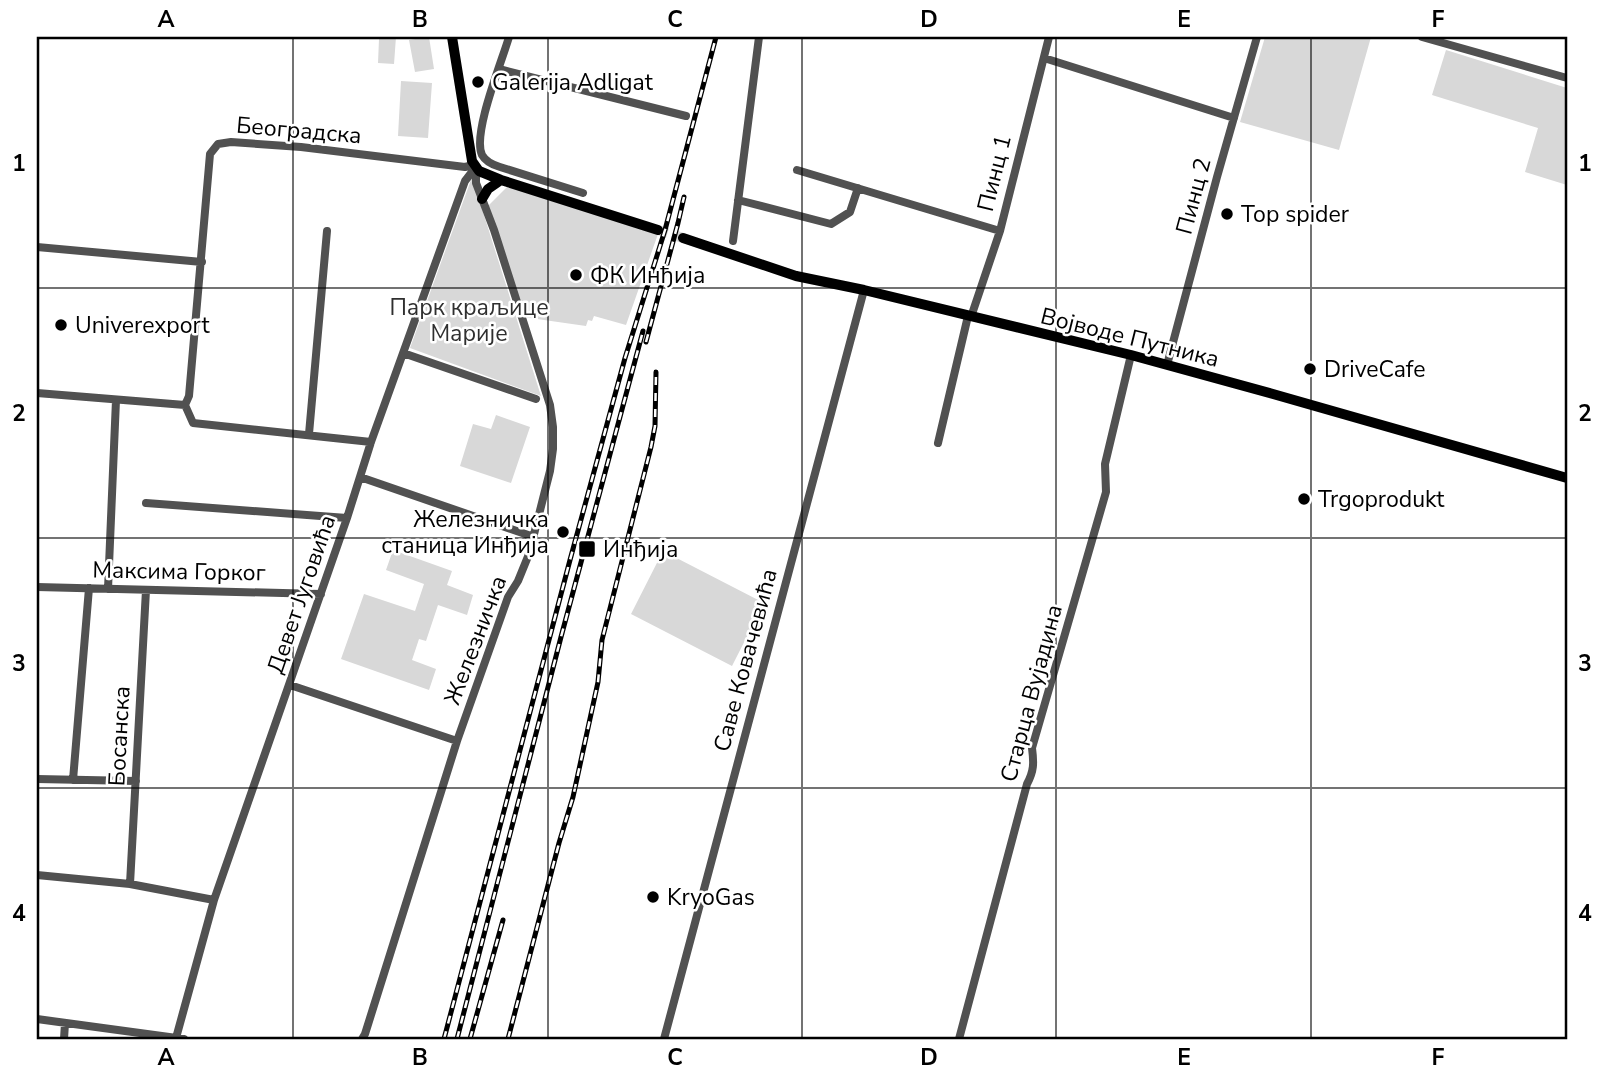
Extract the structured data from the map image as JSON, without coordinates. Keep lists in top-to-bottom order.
{
  "streets": {
    "main road": ["Војводе Путника", "Железничка"],
    "street": [
      "Београдска",
      "Пинц 1",
      "Пинц 2",
      "Максима Горког",
      "Девет Југовића",
      "Саве Ковачевића",
      "Старца Вујадина",
      "Босанска"
    ]
  },
  "crossings": [
    ["Београдска", "Девет Југовића"],
    ["Београдска", "Железничка"],
    ["Пинц 1", "Војводе Путника"],
    ["Пинц 2", "Војводе Путника"],
    ["Војводе Путника", "Саве Ковачевића"],
    ["Војводе Путника", "Старца Вујадина"],
    ["Максима Горког", "Девет Југовића"],
    ["Максима Горког", "Босанска"],
    ["Девет Југовића", "Железничка"]
  ],
  "parks": ["Парк краљице Марије"],
  "places": {
    "other": [
      "Galerija Adligat",
      "Top spider",
      "ФК Инђија",
      "Univerexport",
      "DriveCafe",
      "Trgoprodukt",
      "Железничка станица Инђија",
      "KryoGas"
    ],
    "transit": ["Инђија"]
  },
  "grid": {
    "columns": [
      "A",
      "B",
      "C",
      "D",
      "E",
      "F"
    ],
    "rows": [
      "1",
      "2",
      "3",
      "4"
    ]
  }
}
